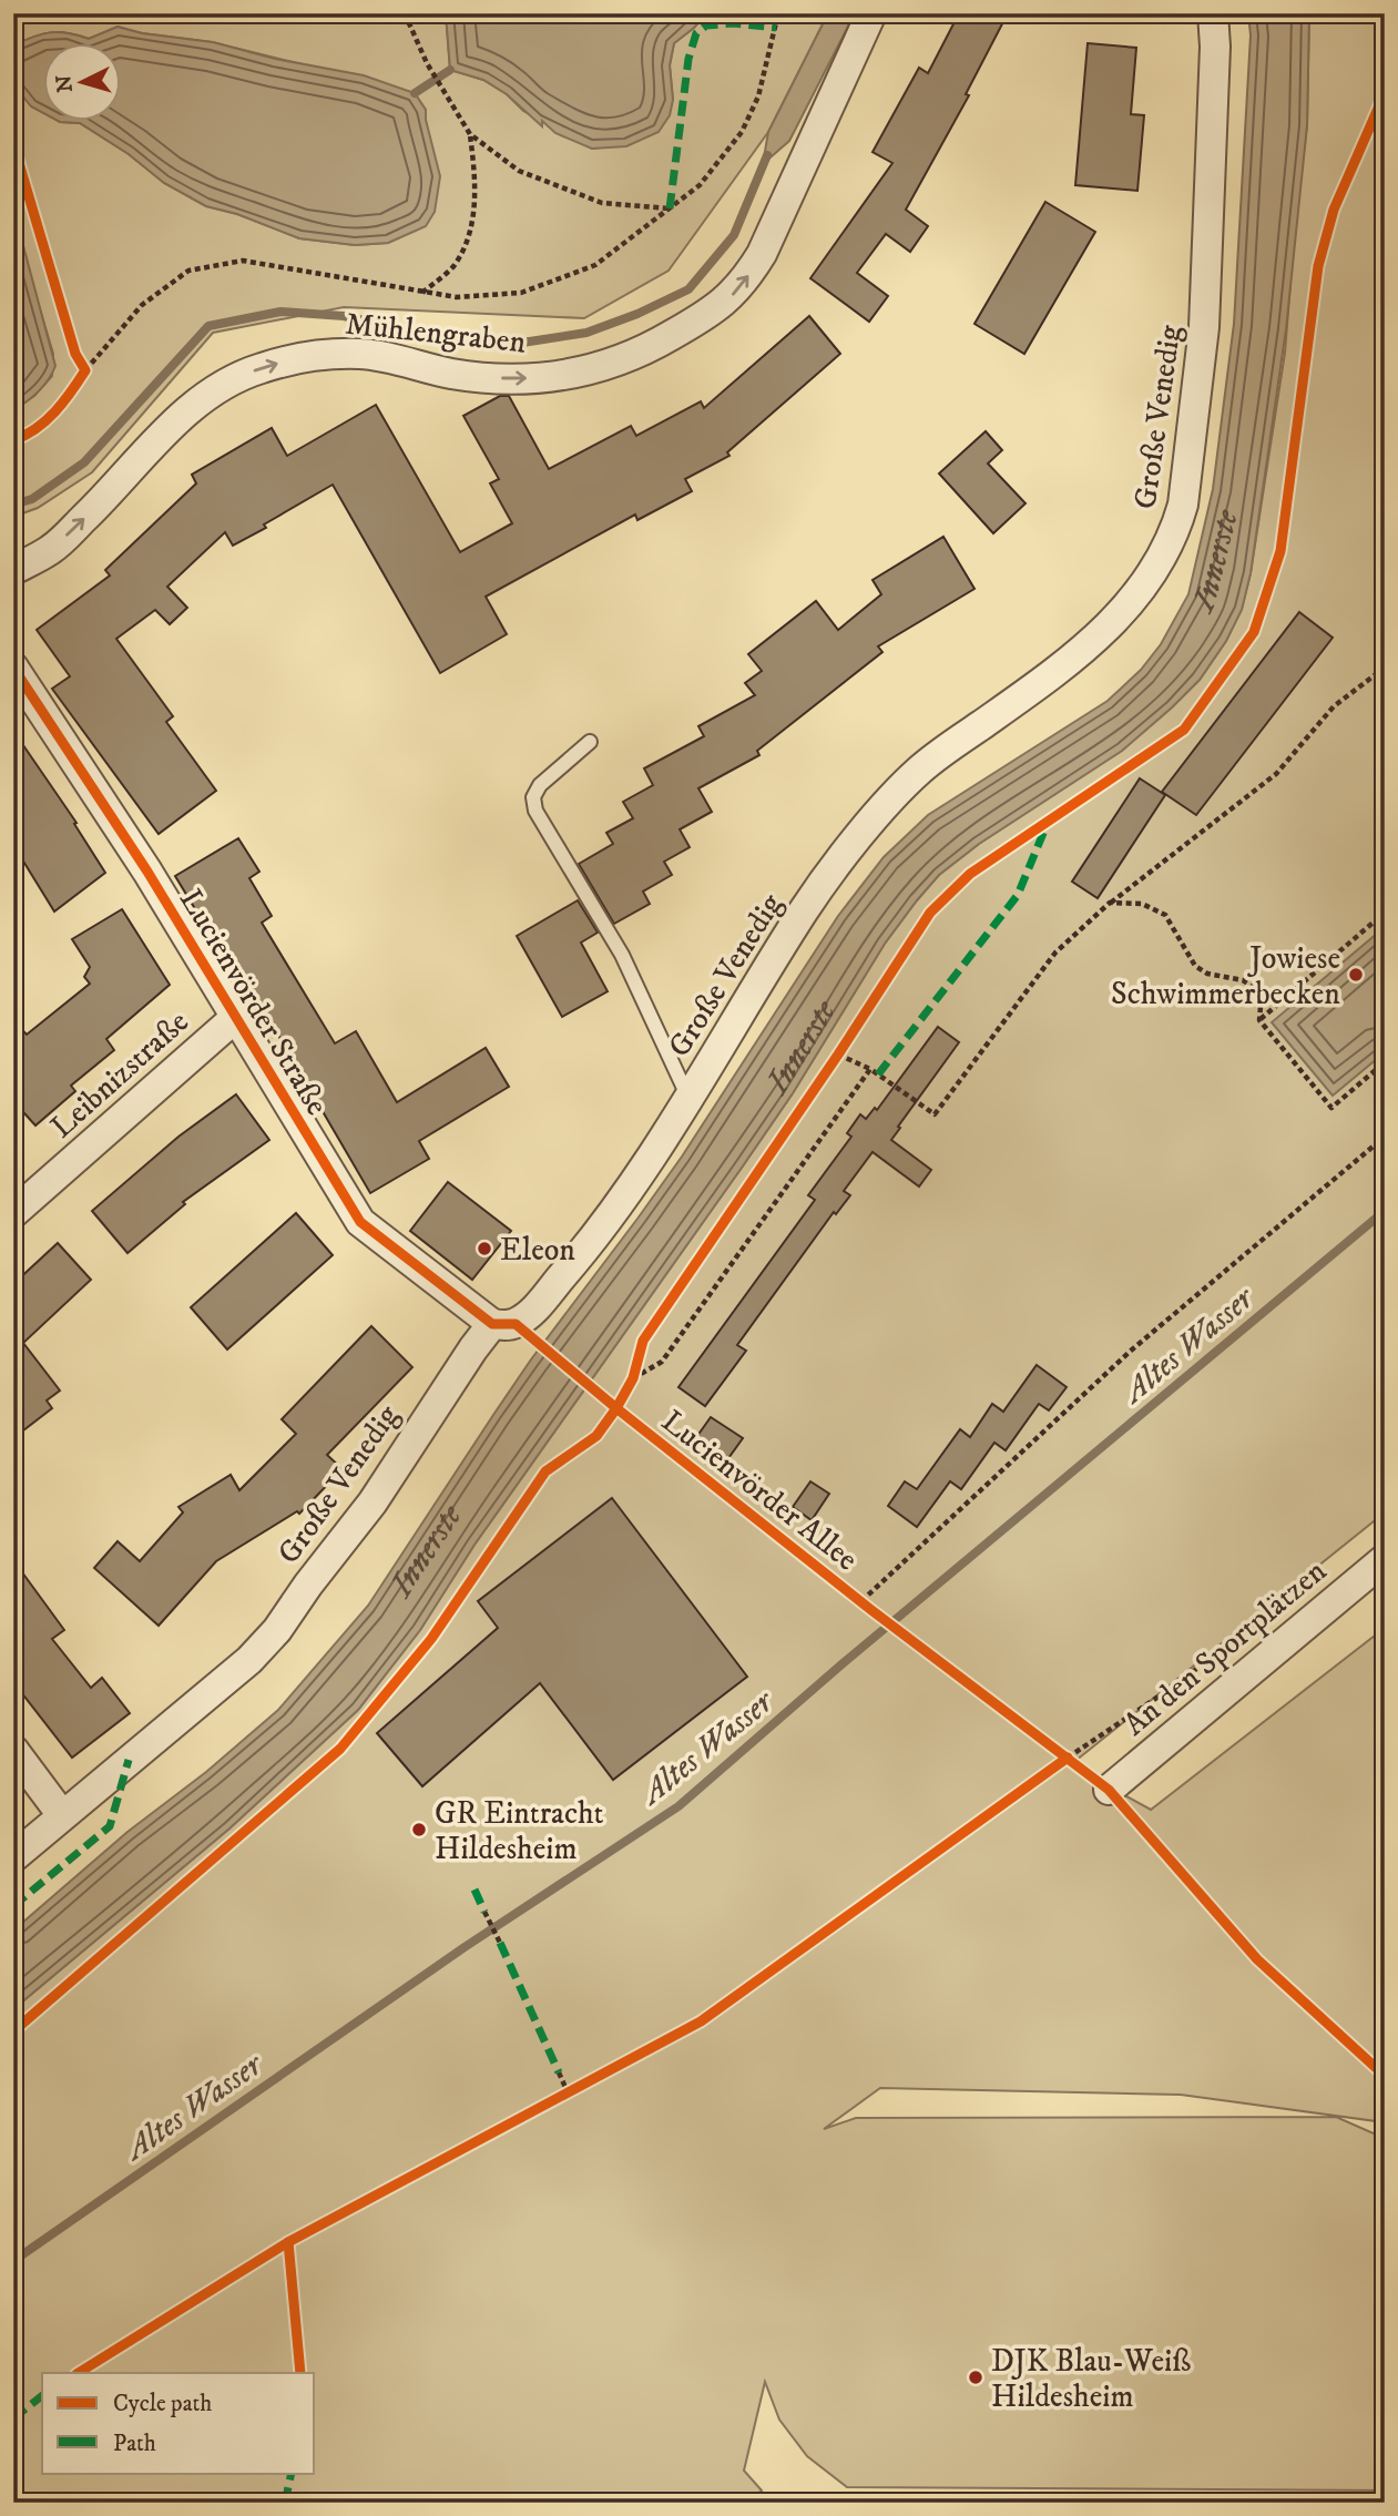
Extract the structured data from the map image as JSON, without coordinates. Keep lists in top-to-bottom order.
{
  "streets": {
    "street": [
      "Mühlengraben",
      "Große Venedig",
      "Lucienvörder Straße",
      "Leibnizstraße",
      "An den Sportplätzen"
    ],
    "cycle path": ["Lucienvörder Allee"]
  },
  "crossings": [
    ["Große Venedig", "Lucienvörder Straße"],
    ["Lucienvörder Straße", "Leibnizstraße"]
  ],
  "one_way": ["Mühlengraben"],
  "water": ["Innerste", "Altes Wasser"],
  "places": [
    "Jowiese Schwimmerbecken",
    "Eleon",
    "GR Eintracht Hildesheim",
    "DJK Blau-Weiß Hildesheim"
  ],
  "legend": ["Cycle path", "Path"],
  "north": "left"
}
